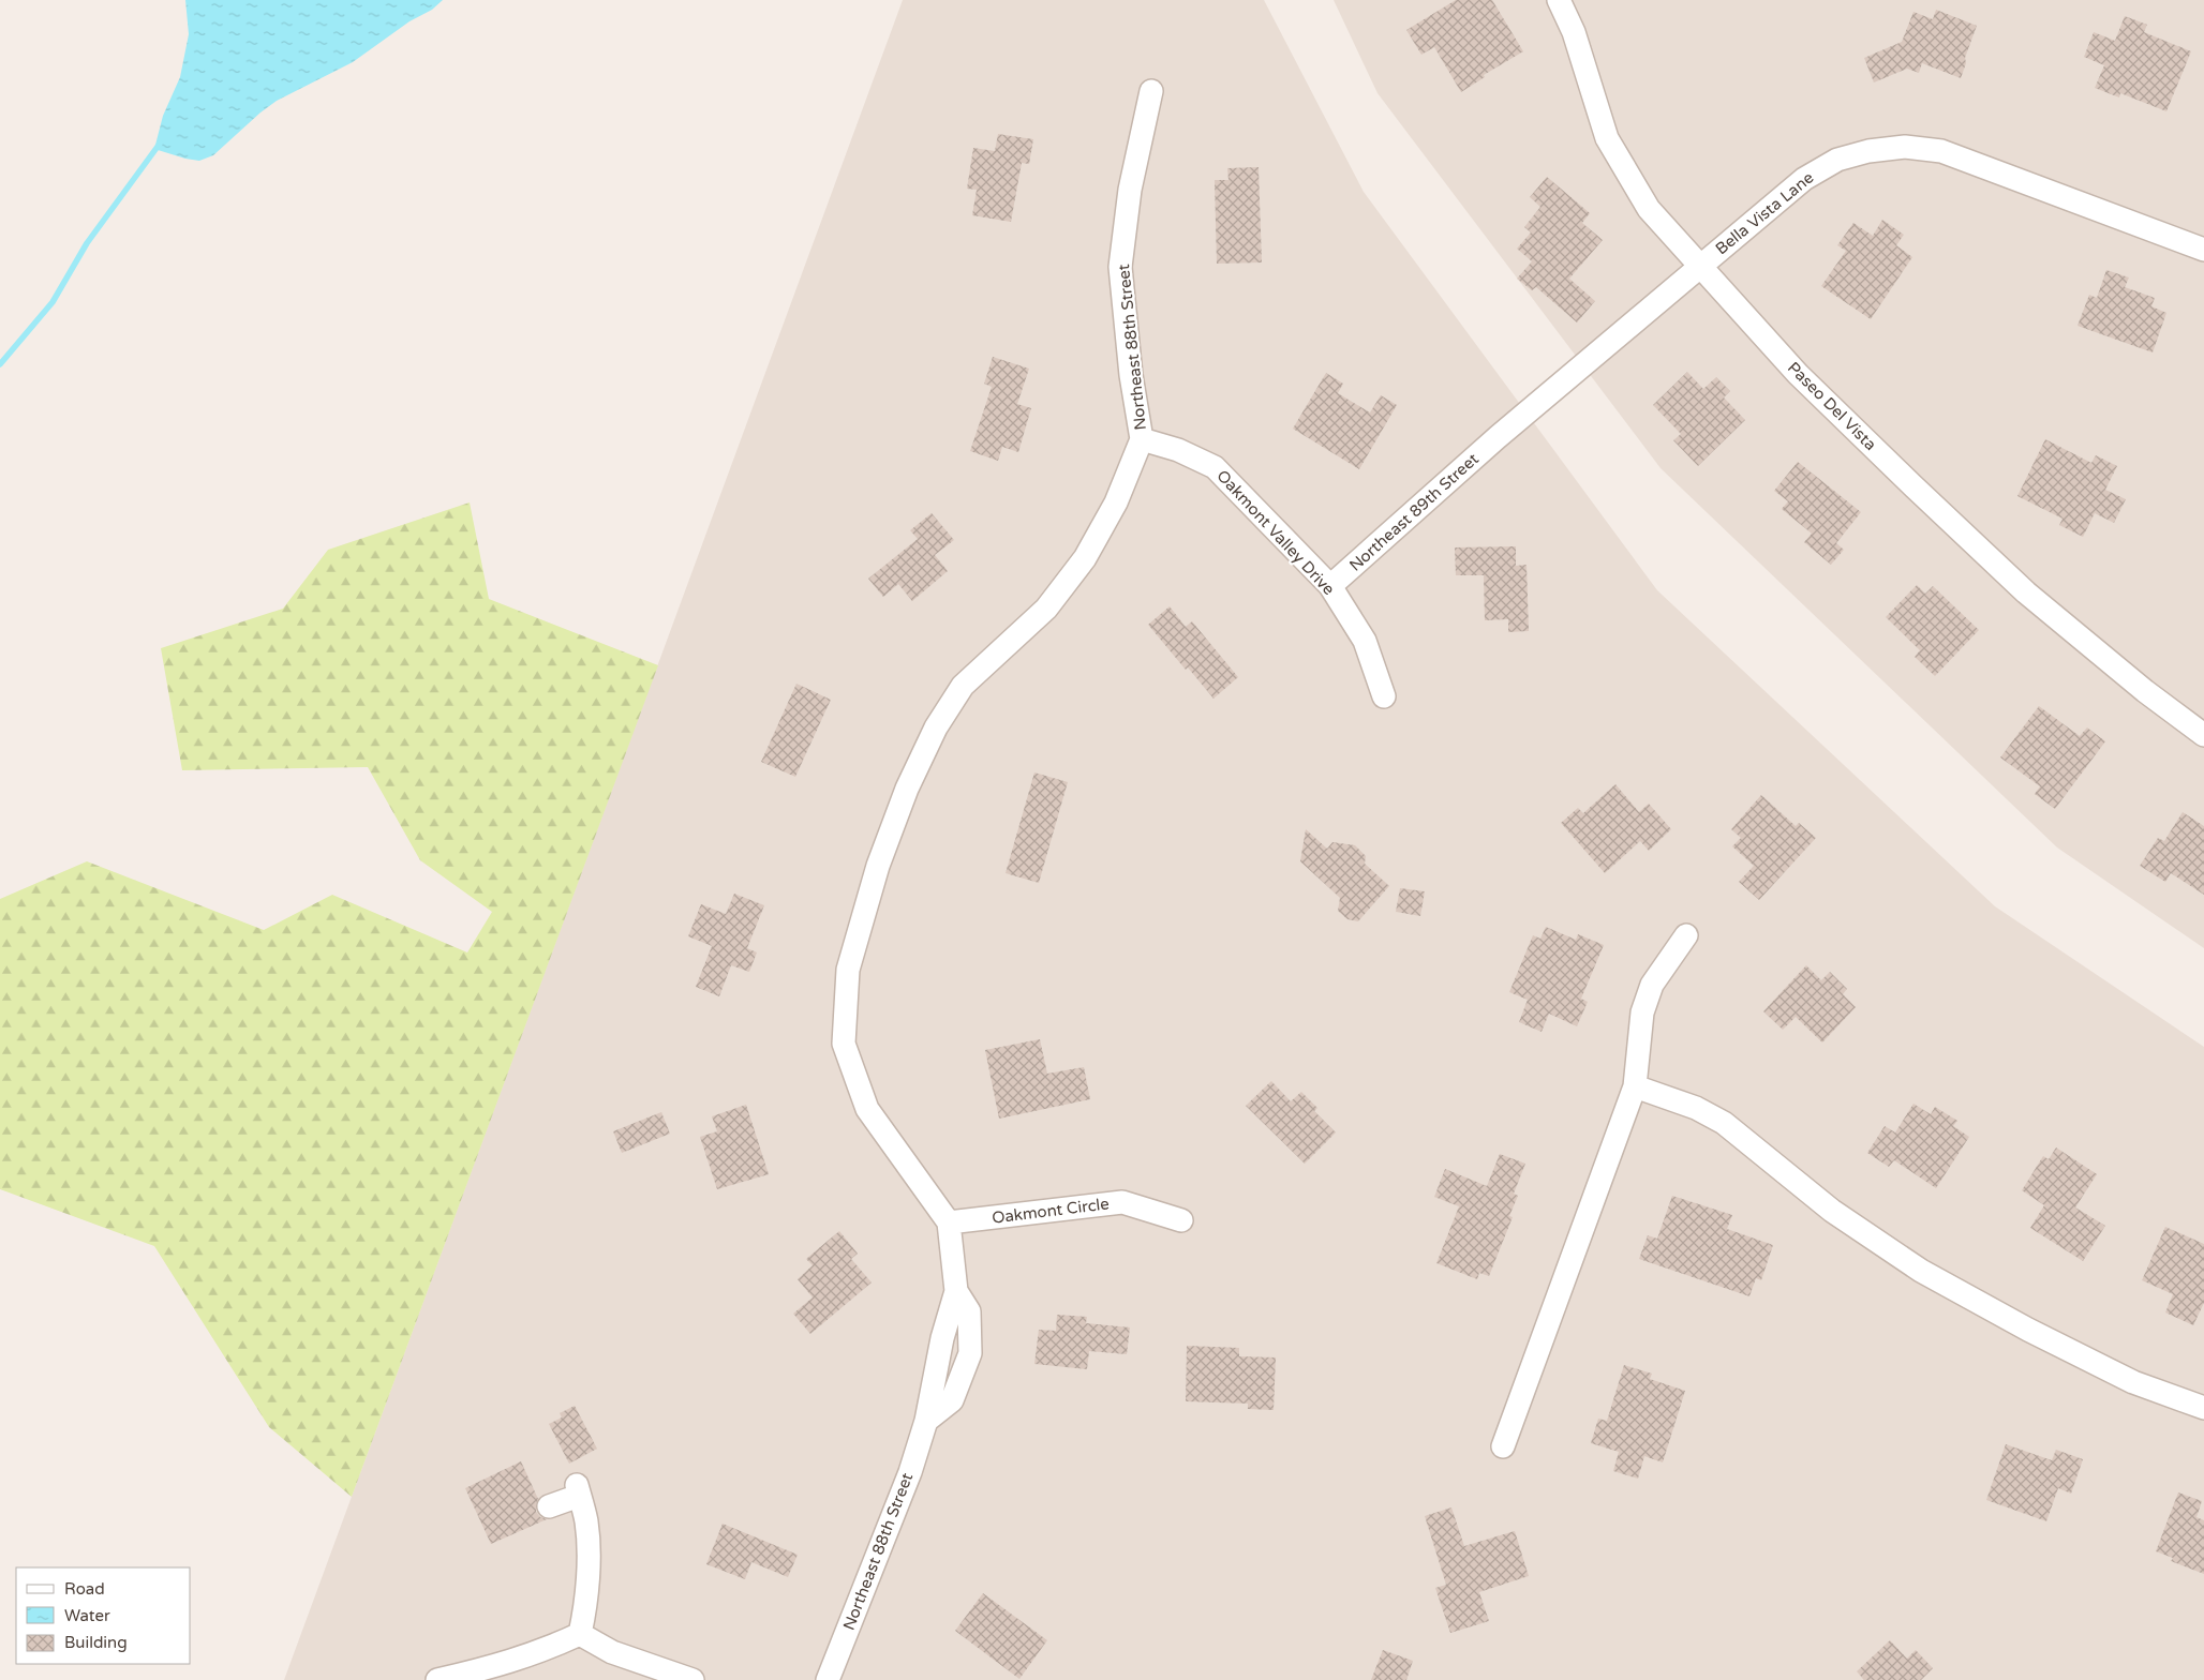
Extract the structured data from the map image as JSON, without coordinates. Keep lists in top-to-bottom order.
{
  "streets": {
    "street": [
      "Bella Vista Lane",
      "Northeast 88th Street",
      "Paseo Del Vista",
      "Northeast 89th Street",
      "Oakmont Valley Drive",
      "Oakmont Circle"
    ]
  },
  "crossings": [
    ["Bella Vista Lane", "Paseo Del Vista"],
    ["Bella Vista Lane", "Northeast 89th Street"],
    ["Northeast 88th Street", "Oakmont Valley Drive"],
    ["Northeast 88th Street", "Oakmont Circle"],
    ["Northeast 89th Street", "Oakmont Valley Drive"]
  ],
  "legend": ["Road", "Water", "Building"]
}
